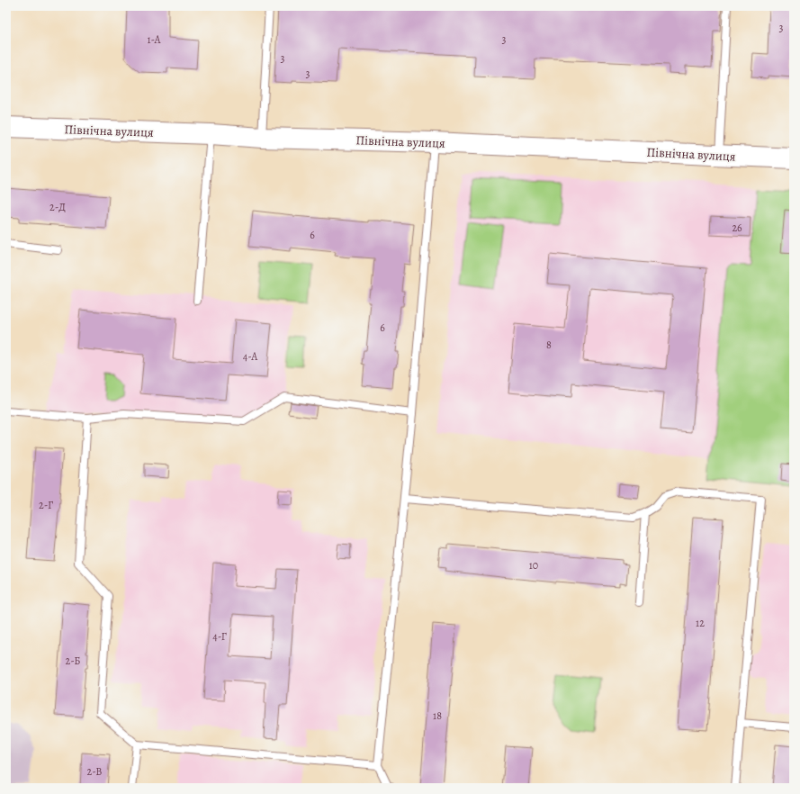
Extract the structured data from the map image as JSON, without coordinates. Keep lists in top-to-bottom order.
{
  "streets": {
    "street": ["Північна вулиця"]
  },
  "house_numbers": [
    "3",
    "1-А",
    "3",
    "3",
    "3",
    "2-Д",
    "26",
    "6",
    "6",
    "8",
    "4-А",
    "2-Г",
    "10",
    "12",
    "4-Г",
    "2-Б",
    "18",
    "2-В"
  ]
}
